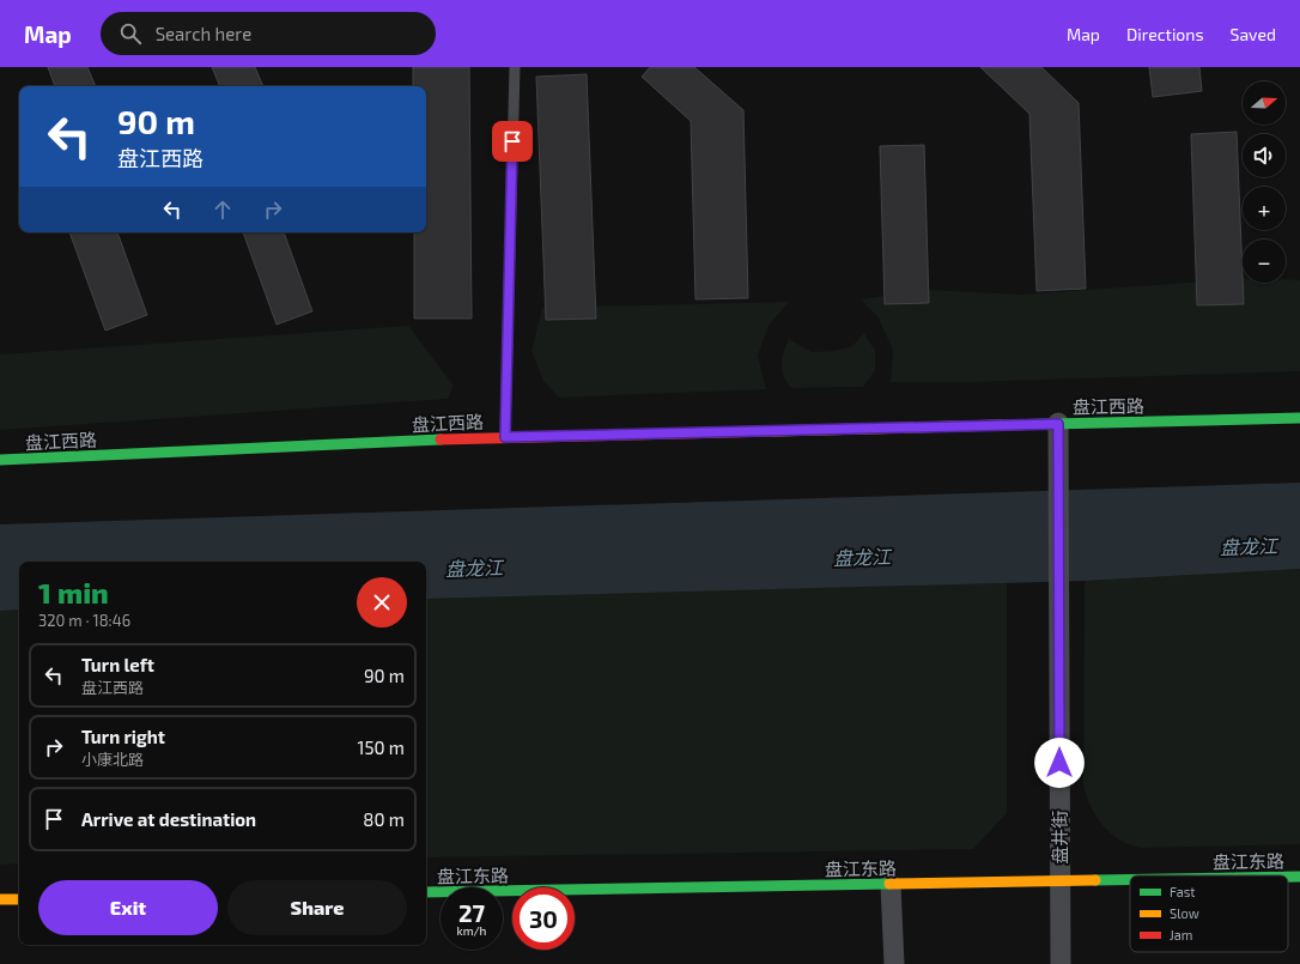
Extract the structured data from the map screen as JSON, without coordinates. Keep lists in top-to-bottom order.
{
  "streets": {
    "street": ["盘江西路", "盘井街", "盘江东路"]
  },
  "crossings": [
    ["盘江西路", "盘井街"],
    ["盘井街", "盘江东路"]
  ],
  "water": ["盘龙江"],
  "legend": ["Fast", "Slow", "Jam"],
  "north": "right",
  "page": {
    "header": "Map",
    "search": "Search here",
    "nav": ["Map", "Directions", "Saved"],
    "map_buttons": ["+", "−"],
    "turn": ["90 m", "盘江西路"],
    "heading": ["1 min", "320 m · 18:46"],
    "list": [
      {
        "name": "Turn left",
        "note": "盘江西路",
        "value": "90 m"
      },
      {
        "name": "Turn right",
        "note": "小康北路",
        "value": "150 m"
      },
      {
        "name": "Arrive at destination",
        "value": "80 m"
      }
    ],
    "buttons": ["Exit", "Share"],
    "speed": "27 km/h",
    "limit": "30"
  }
}
